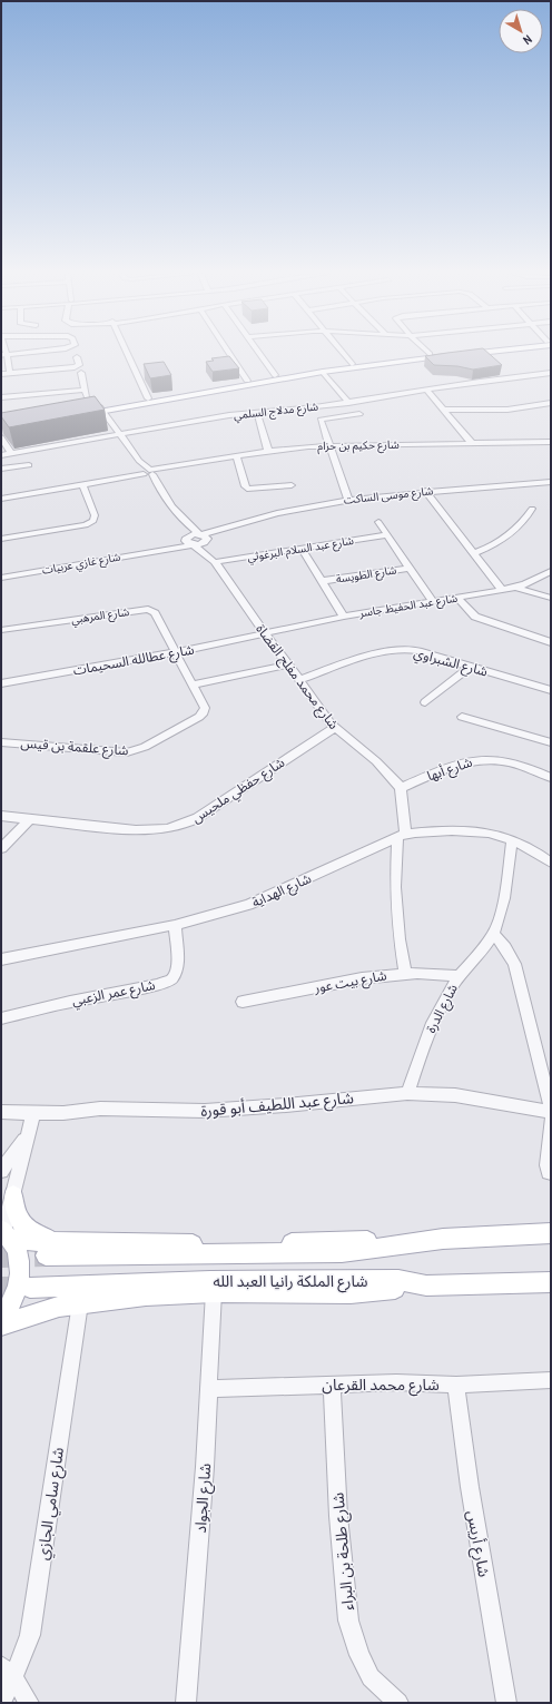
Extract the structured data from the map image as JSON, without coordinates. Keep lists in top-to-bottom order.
{
  "streets": {
    "main road": ["شارع الملكة رانيا العبد الله"],
    "street": [
      "شارع مدلاج السلمي",
      "شارع حكيم بن حزام",
      "شارع موسى الساكت",
      "شارع عبد السلام البرغوثي",
      "شارع غازي عربيات",
      "شارع الطويسة",
      "شارع عبد الحفيظ جاسر",
      "شارع المرهبي",
      "شارع عطالله السحيمات",
      "شارع الشبراوي",
      "شارع محمد مفلح القضاة",
      "شارع علقمة بن قيس",
      "شارع أبها",
      "شارع حفظي ملحيس",
      "شارع الهداية",
      "شارع بيت عور",
      "شارع عمر الزعبي",
      "شارع الدرة",
      "شارع عبد اللطيف أبو قورة",
      "شارع محمد القرعان",
      "شارع الجواد",
      "شارع سامي الجازي",
      "شارع أريس",
      "شارع طلحة بن البراء"
    ]
  },
  "crossings": [
    ["شارع موسى الساكت", "شارع غازي عربيات"],
    ["شارع موسى الساكت", "شارع محمد مفلح القضاة"],
    ["شارع عبد السلام البرغوثي", "شارع محمد مفلح القضاة"],
    ["شارع غازي عربيات", "شارع محمد مفلح القضاة"],
    ["شارع عبد الحفيظ جاسر", "شارع عطالله السحيمات"],
    ["شارع عبد الحفيظ جاسر", "شارع محمد مفلح القضاة"],
    ["شارع المرهبي", "شارع عطالله السحيمات"],
    ["شارع المرهبي", "شارع علقمة بن قيس"],
    ["شارع عطالله السحيمات", "شارع محمد مفلح القضاة"],
    ["شارع عطالله السحيمات", "شارع علقمة بن قيس"],
    ["شارع الشبراوي", "شارع محمد مفلح القضاة"],
    ["شارع محمد مفلح القضاة", "شارع أبها"],
    ["شارع محمد مفلح القضاة", "شارع حفظي ملحيس"],
    ["شارع الهداية", "شارع عمر الزعبي"],
    ["شارع بيت عور", "شارع الدرة"],
    ["شارع الدرة", "شارع عبد اللطيف أبو قورة"],
    ["شارع محمد القرعان", "شارع الجواد"],
    ["شارع محمد القرعان", "شارع أريس"],
    ["شارع محمد القرعان", "شارع طلحة بن البراء"]
  ],
  "north": "bottom right"
}
